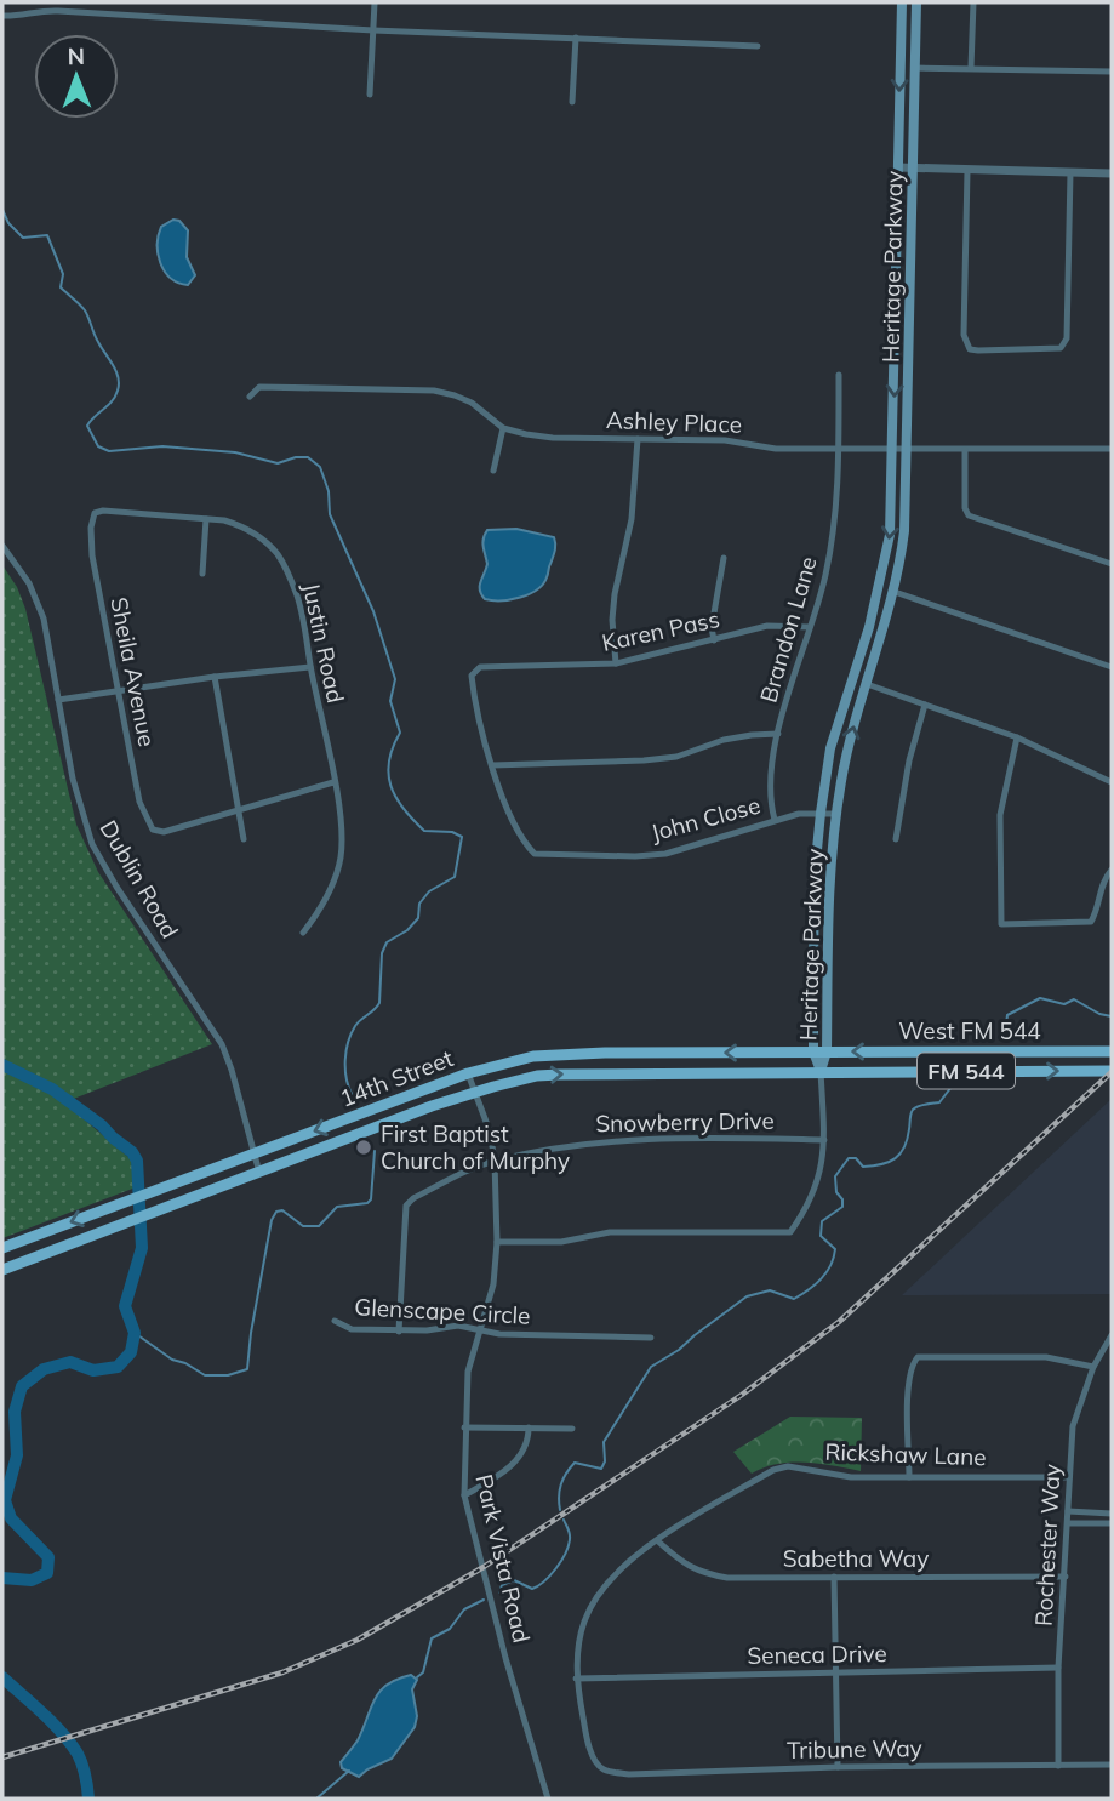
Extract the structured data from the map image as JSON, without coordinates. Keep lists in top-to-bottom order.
{
  "streets": {
    "main road": [
      "Heritage Parkway",
      "West FM 544",
      "FM 544",
      "14th Street"
    ],
    "street": [
      "Ashley Place",
      "Brandon Lane",
      "Karen Pass",
      "Justin Road",
      "Sheila Avenue",
      "John Close",
      "Dublin Road",
      "Snowberry Drive",
      "Glenscape Circle",
      "Rickshaw Lane",
      "Rochester Way",
      "Park Vista Road",
      "Sabetha Way",
      "Seneca Drive",
      "Tribune Way"
    ]
  },
  "crossings": [
    ["Heritage Parkway", "Ashley Place"],
    ["Heritage Parkway", "John Close"],
    ["Heritage Parkway", "West FM 544"],
    ["Heritage Parkway", "14th Street"],
    ["Ashley Place", "Brandon Lane"],
    ["Brandon Lane", "Karen Pass"],
    ["Brandon Lane", "John Close"],
    ["Karen Pass", "John Close"],
    ["Justin Road", "Sheila Avenue"],
    ["Dublin Road", "14th Street"],
    ["West FM 544", "14th Street"],
    ["14th Street", "Park Vista Road"],
    ["Snowberry Drive", "Glenscape Circle"],
    ["Snowberry Drive", "Park Vista Road"],
    ["Glenscape Circle", "Park Vista Road"],
    ["Rickshaw Lane", "Rochester Way"],
    ["Rickshaw Lane", "Sabetha Way"],
    ["Rickshaw Lane", "Seneca Drive"],
    ["Rickshaw Lane", "Tribune Way"],
    ["Rochester Way", "Sabetha Way"],
    ["Rochester Way", "Seneca Drive"],
    ["Rochester Way", "Tribune Way"]
  ],
  "places": ["First Baptist Church of Murphy"],
  "north": "top"
}
